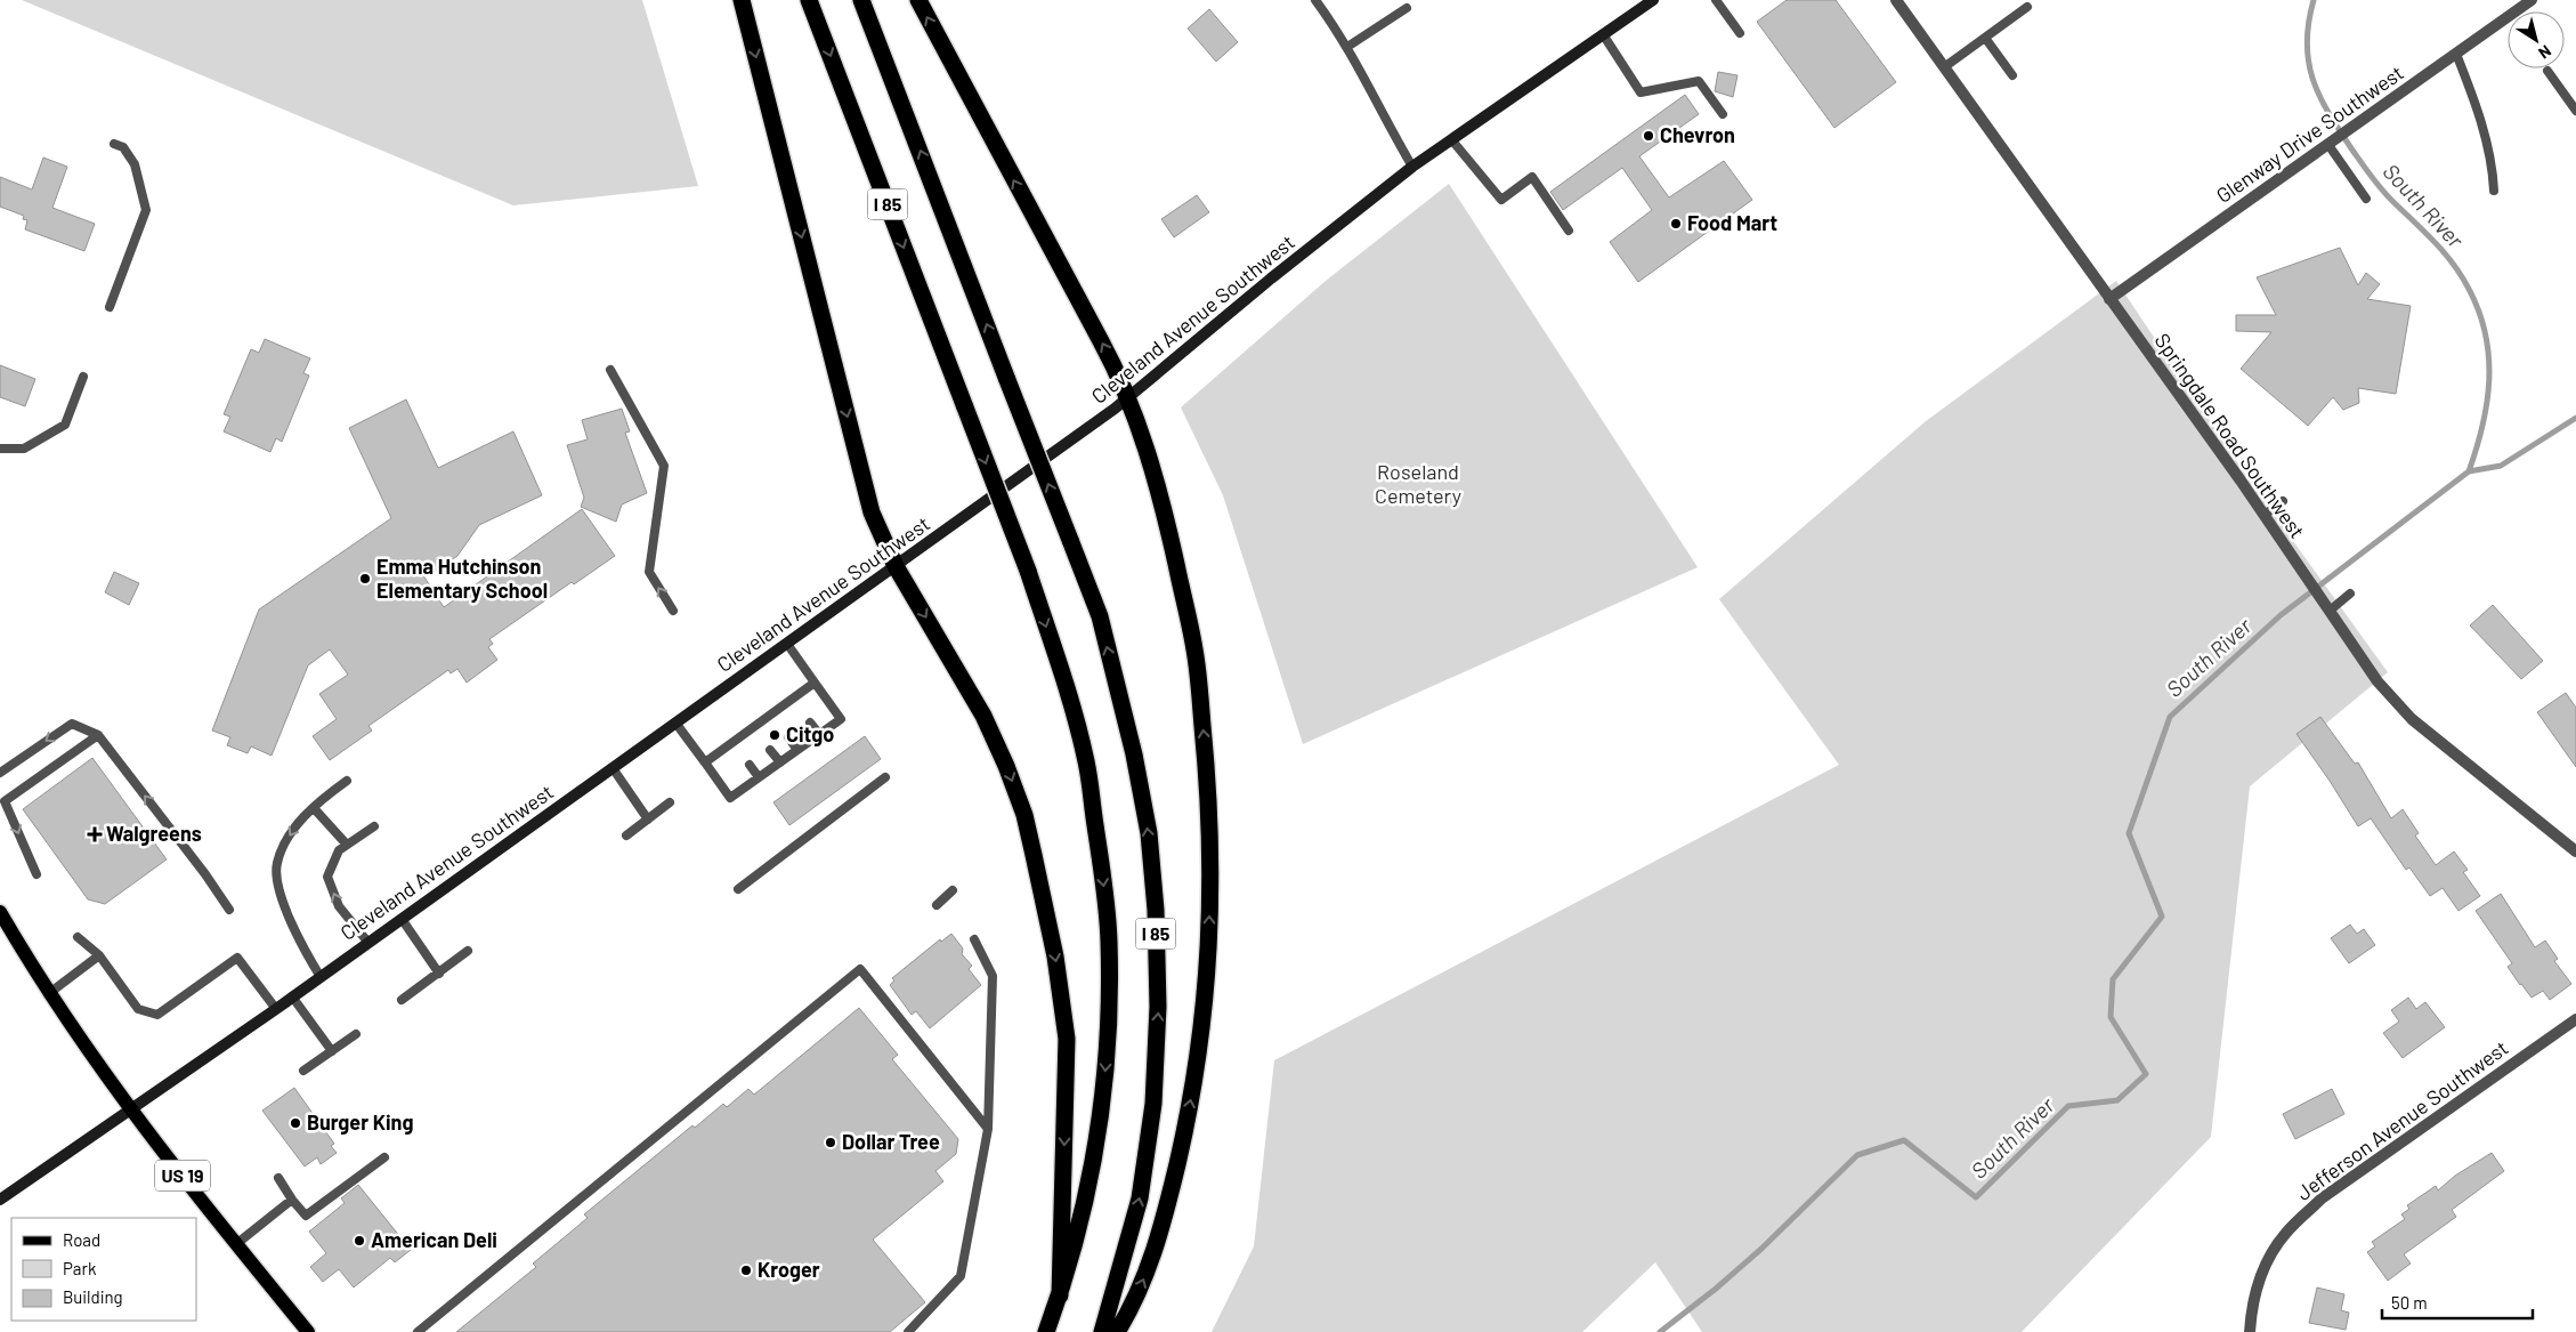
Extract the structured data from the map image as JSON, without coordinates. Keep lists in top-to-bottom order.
{
  "streets": {
    "highway": ["I 85"],
    "main road": ["Cleveland Avenue Southwest", "US 19"],
    "street": ["Glenway Drive Southwest", "Springdale Road Southwest", "Jefferson Avenue Southwest"]
  },
  "crossings": [
    ["Glenway Drive Southwest", "Springdale Road Southwest"],
    ["Cleveland Avenue Southwest", "US 19"]
  ],
  "water": ["South River"],
  "parks": ["Roseland Cemetery"],
  "places": {
    "other": [
      "Chevron",
      "Food Mart",
      "Emma Hutchinson Elementary School",
      "Citgo",
      "Burger King",
      "Dollar Tree",
      "American Deli",
      "Kroger"
    ],
    "health": ["Walgreens"]
  },
  "legend": ["Road", "Park", "Building"],
  "scale_bar": "50 m",
  "north": "bottom right"
}
